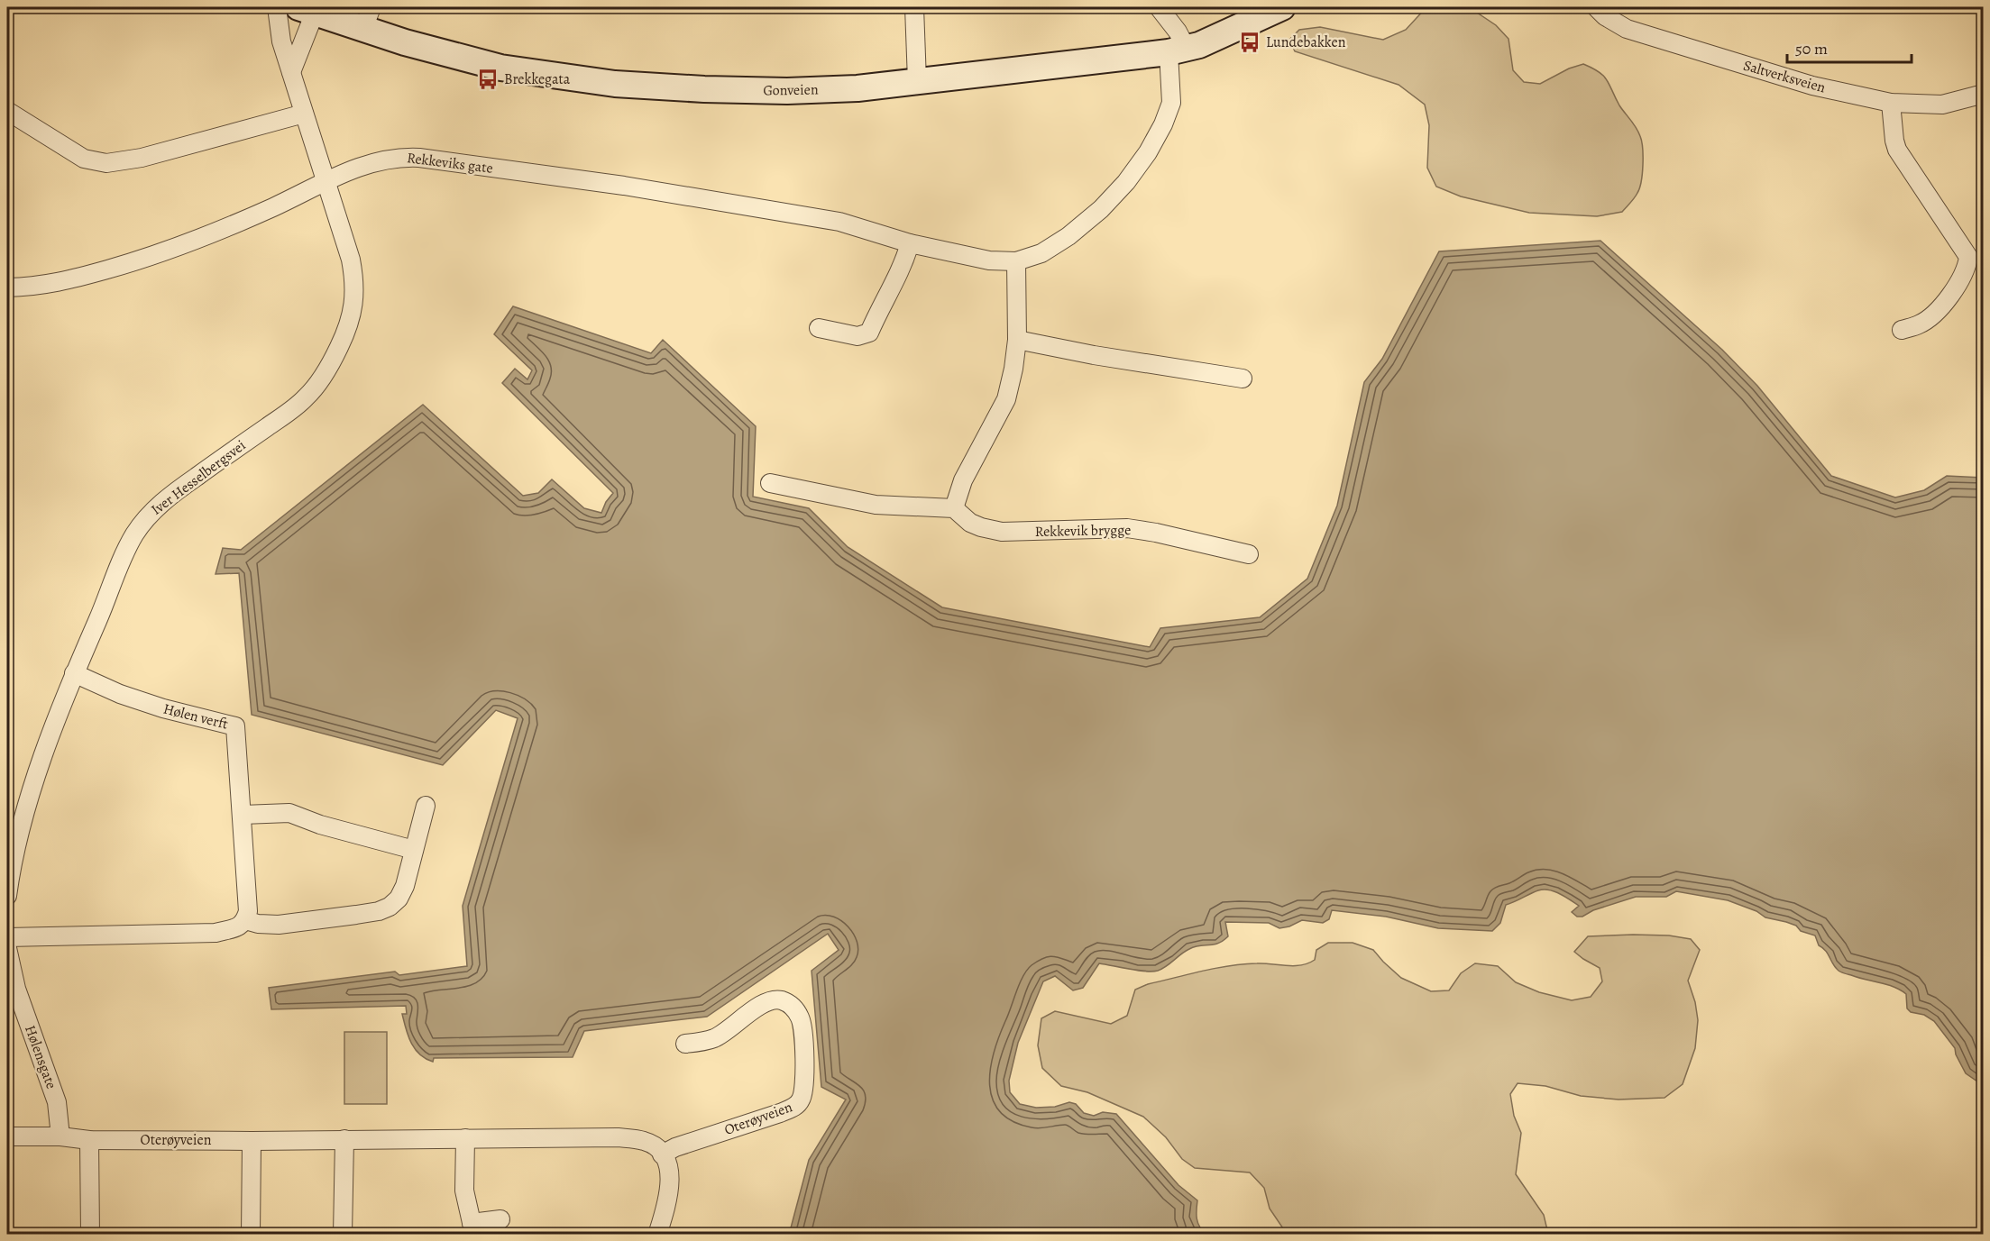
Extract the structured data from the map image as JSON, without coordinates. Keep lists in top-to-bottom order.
{
  "streets": {
    "street": [
      "Saltverksveien",
      "Gonveien",
      "Rekkeviks gate",
      "Iver Hesselbergsvei",
      "Rekkevik brygge",
      "Hølen verft",
      "Hølensgate",
      "Oterøyveien"
    ]
  },
  "crossings": [
    ["Gonveien", "Rekkeviks gate"],
    ["Rekkeviks gate", "Iver Hesselbergsvei"],
    ["Iver Hesselbergsvei", "Hølen verft"],
    ["Hølensgate", "Oterøyveien"]
  ],
  "places": {
    "bus stop": ["Lundebakken", "Brekkegata"]
  },
  "scale_bar": "50 m"
}
